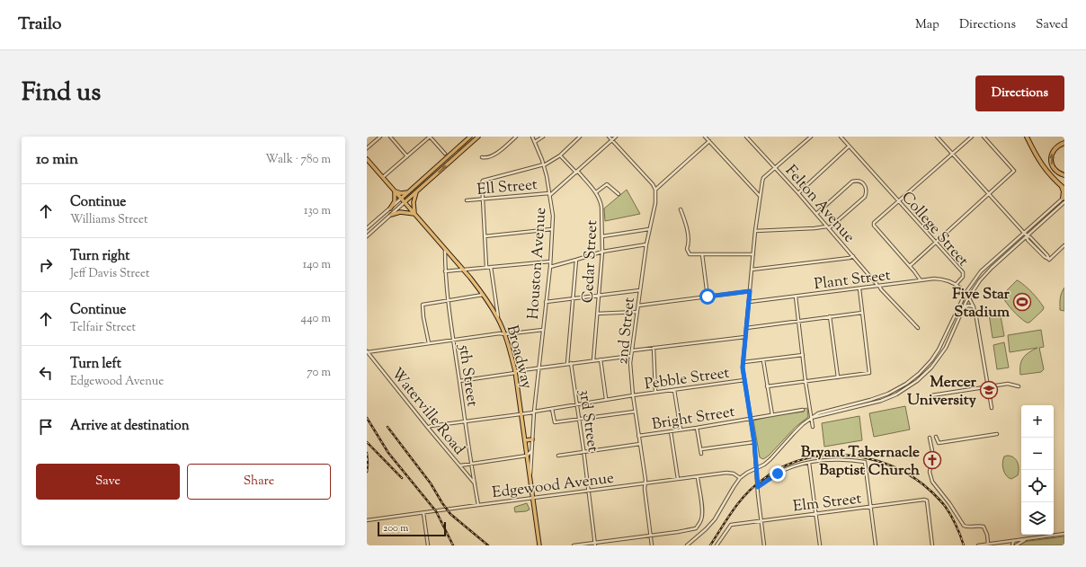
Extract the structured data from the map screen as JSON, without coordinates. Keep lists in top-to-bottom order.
{
  "streets": {
    "main road": ["Broadway"],
    "street": [
      "Ell Street",
      "Felton Avenue",
      "College Street",
      "Cedar Street",
      "Houston Avenue",
      "Plant Street",
      "2nd Street",
      "5th Street",
      "Pebble Street",
      "Waterville Road",
      "Bright Street",
      "3rd Street",
      "Edgewood Avenue",
      "Elm Street"
    ]
  },
  "crossings": [
    ["Ell Street", "Cedar Street"],
    ["Ell Street", "Houston Avenue"],
    ["Felton Avenue", "Plant Street"],
    ["College Street", "Plant Street"],
    ["Houston Avenue", "Broadway"],
    ["Houston Avenue", "Pebble Street"],
    ["2nd Street", "Pebble Street"],
    ["2nd Street", "Bright Street"],
    ["2nd Street", "Edgewood Avenue"],
    ["Broadway", "5th Street"],
    ["Broadway", "Pebble Street"],
    ["Broadway", "Edgewood Avenue"],
    ["5th Street", "Pebble Street"],
    ["5th Street", "Waterville Road"],
    ["5th Street", "Edgewood Avenue"],
    ["Pebble Street", "Waterville Road"],
    ["Pebble Street", "3rd Street"],
    ["3rd Street", "Edgewood Avenue"]
  ],
  "places": {
    "sports": ["Five Star Stadium"],
    "school or university": ["Mercer University"],
    "church": ["Bryant Tabernacle Baptist Church"]
  },
  "scale_bar": "200 m",
  "page": {
    "header": "Trailo",
    "nav": ["Map", "Directions", "Saved"],
    "title": "Find us",
    "buttons": [
      "Directions",
      ["Save", "Share"]
    ],
    "heading": ["10 min", "Walk · 780 m"],
    "list": [
      ["Continue", "Williams Street", "130 m"],
      ["Turn right", "Jeff Davis Street", "140 m"],
      ["Continue", "Telfair Street", "440 m"],
      ["Turn left", "Edgewood Avenue", "70 m"],
      "Arrive at destination"
    ],
    "map_buttons": ["+", "−"],
    "scale": "200 m"
  }
}
